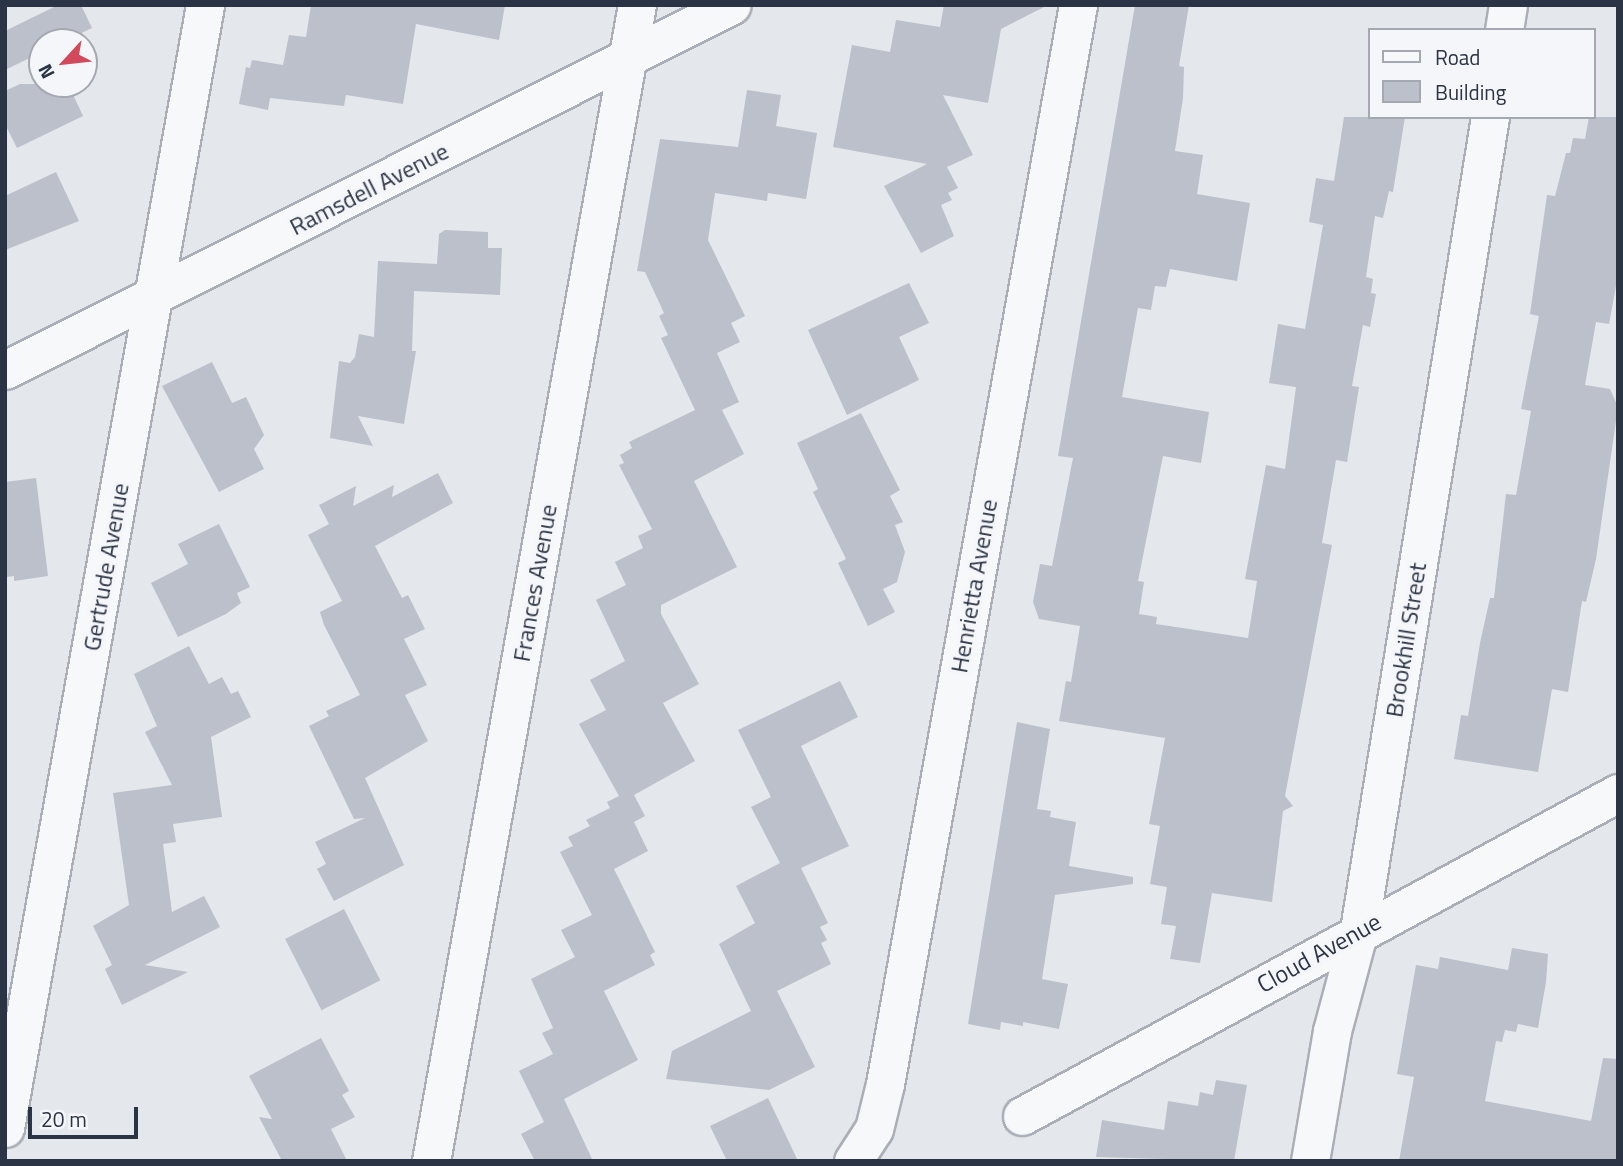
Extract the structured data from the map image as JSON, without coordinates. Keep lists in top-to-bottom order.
{
  "streets": {
    "street": [
      "Ramsdell Avenue",
      "Gertrude Avenue",
      "Frances Avenue",
      "Henrietta Avenue",
      "Brookhill Street",
      "Cloud Avenue"
    ]
  },
  "crossings": [
    ["Ramsdell Avenue", "Gertrude Avenue"],
    ["Ramsdell Avenue", "Frances Avenue"],
    ["Brookhill Street", "Cloud Avenue"]
  ],
  "legend": ["Road", "Building"],
  "scale_bar": "20 m",
  "north": "bottom left"
}
